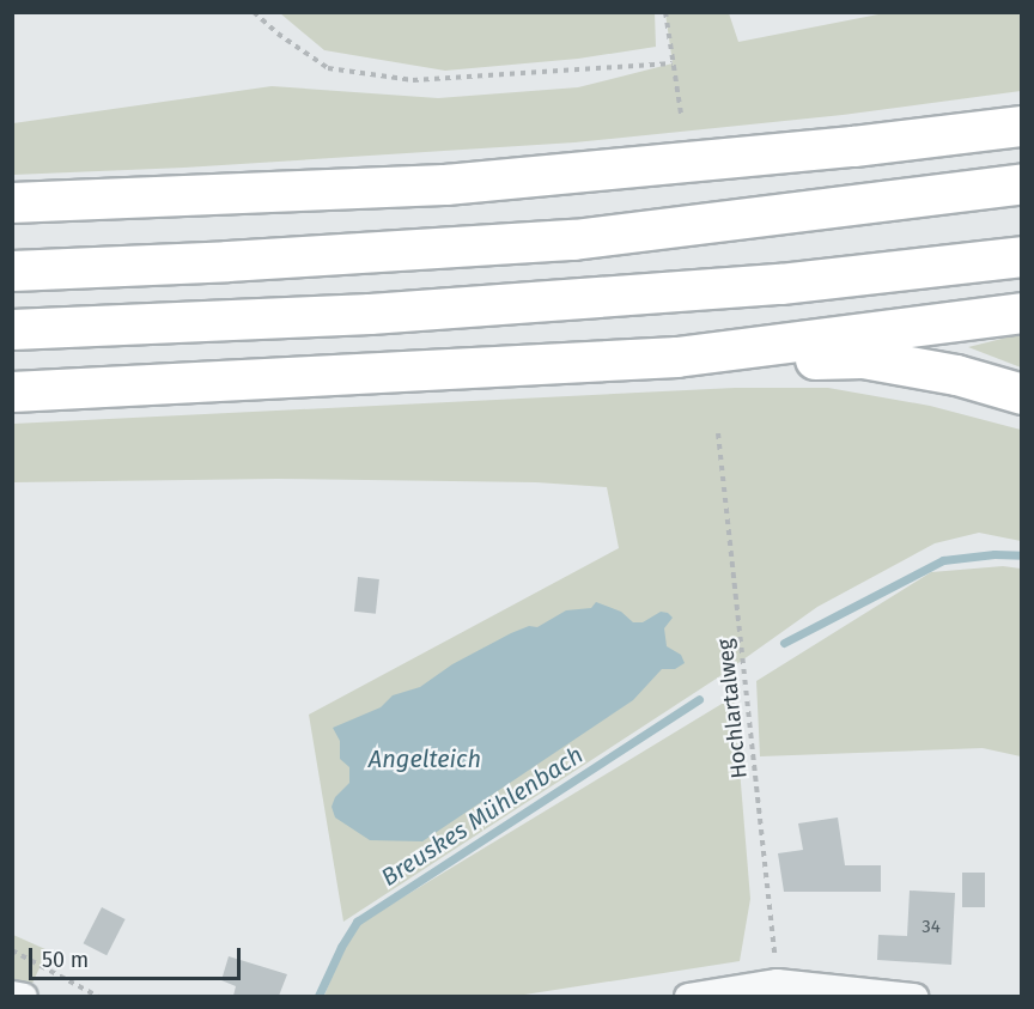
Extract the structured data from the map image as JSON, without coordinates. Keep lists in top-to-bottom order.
{
  "streets": {
    "path": ["Hochlartalweg"]
  },
  "water": ["Angelteich", "Breuskes Mühlenbach"],
  "house_numbers": ["34"],
  "scale_bar": "50 m"
}
